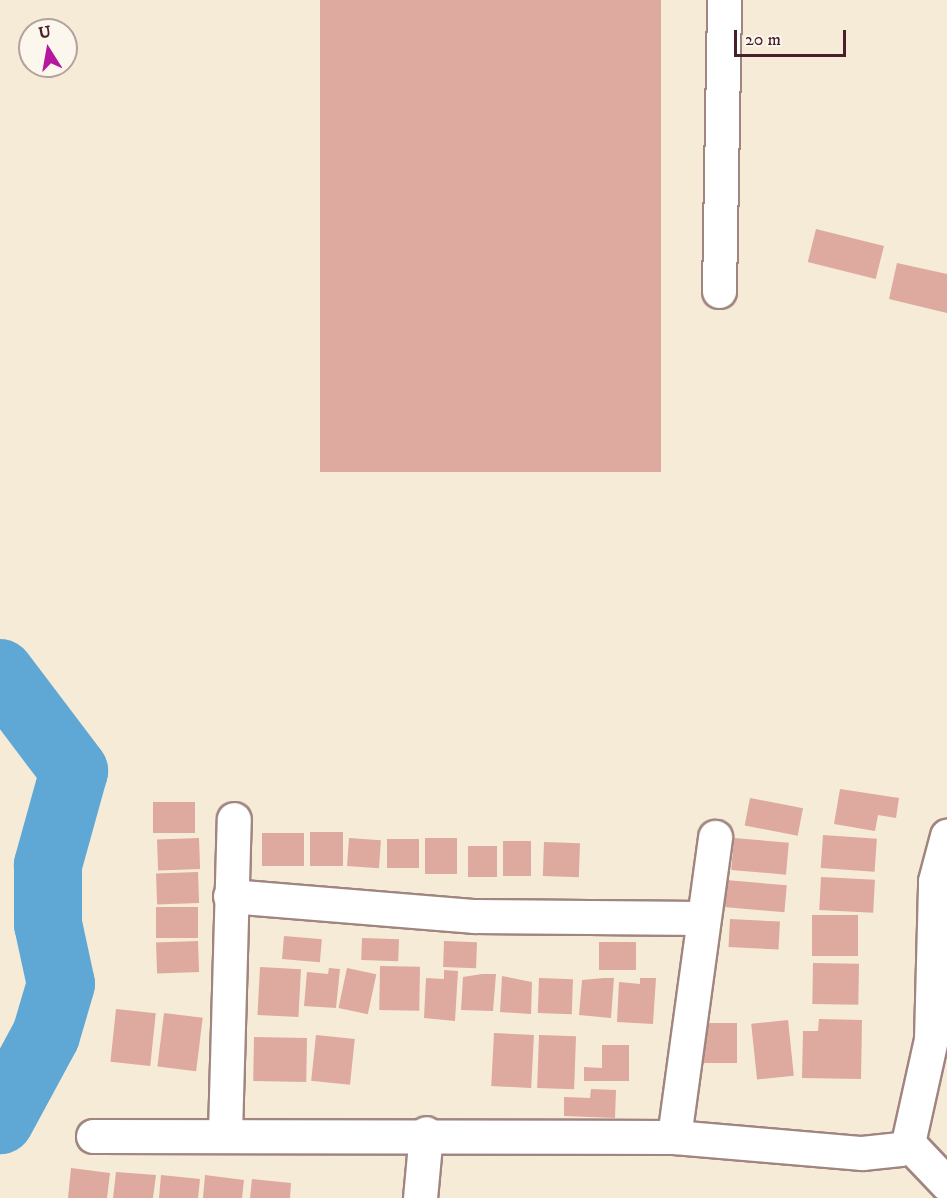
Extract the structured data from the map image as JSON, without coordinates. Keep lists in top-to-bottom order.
{
  "scale_bar": "20 m",
  "north": "top"
}
